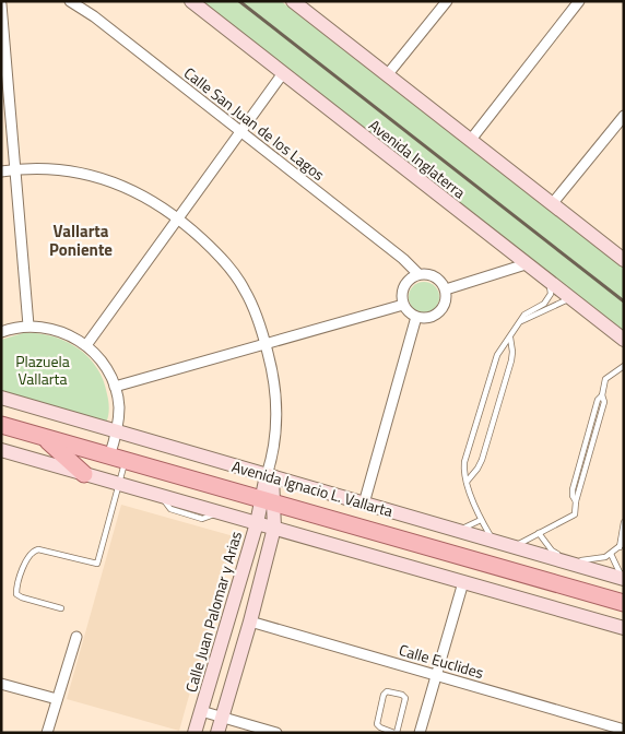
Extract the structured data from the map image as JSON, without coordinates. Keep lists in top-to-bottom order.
{
  "streets": {
    "main road": ["Avenida Ignacio L. Vallarta"],
    "street": [
      "Calle San Juan de los Lagos",
      "Avenida Inglaterra",
      "Calle Juan Palomar y Arias",
      "Calle Euclides"
    ]
  },
  "crossings": [
    ["Avenida Ignacio L. Vallarta", "Calle Juan Palomar y Arias"]
  ],
  "districts": ["Vallarta Poniente"],
  "parks": ["Plazuela Vallarta"]
}
